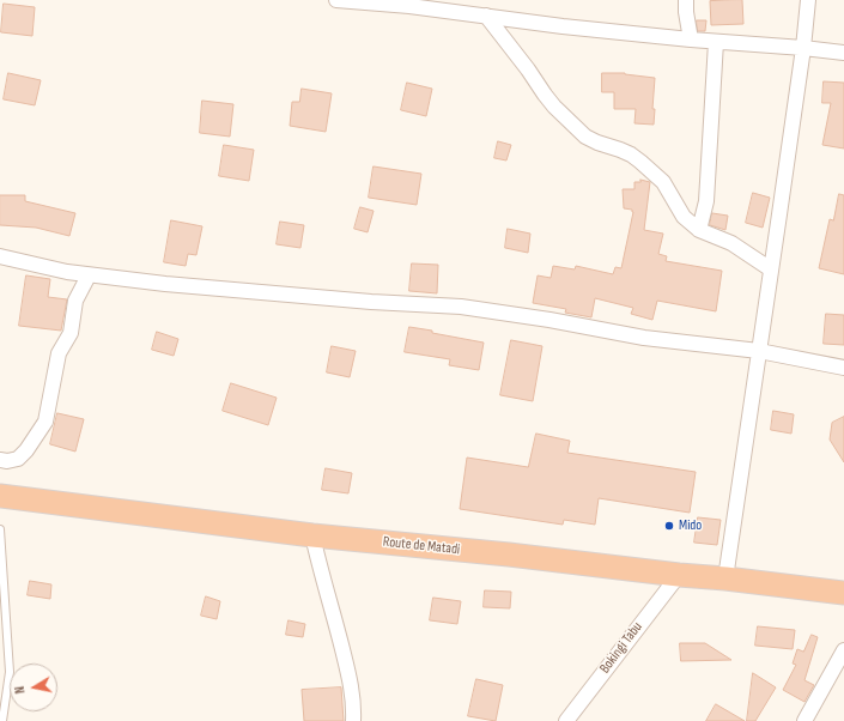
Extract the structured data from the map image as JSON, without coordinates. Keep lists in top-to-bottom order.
{
  "streets": {
    "highway": ["Route de Matadi"],
    "street": ["Bokingi Tabu"]
  },
  "crossings": [
    ["Route de Matadi", "Bokingi Tabu"]
  ],
  "places": ["Mido"],
  "north": "left"
}
